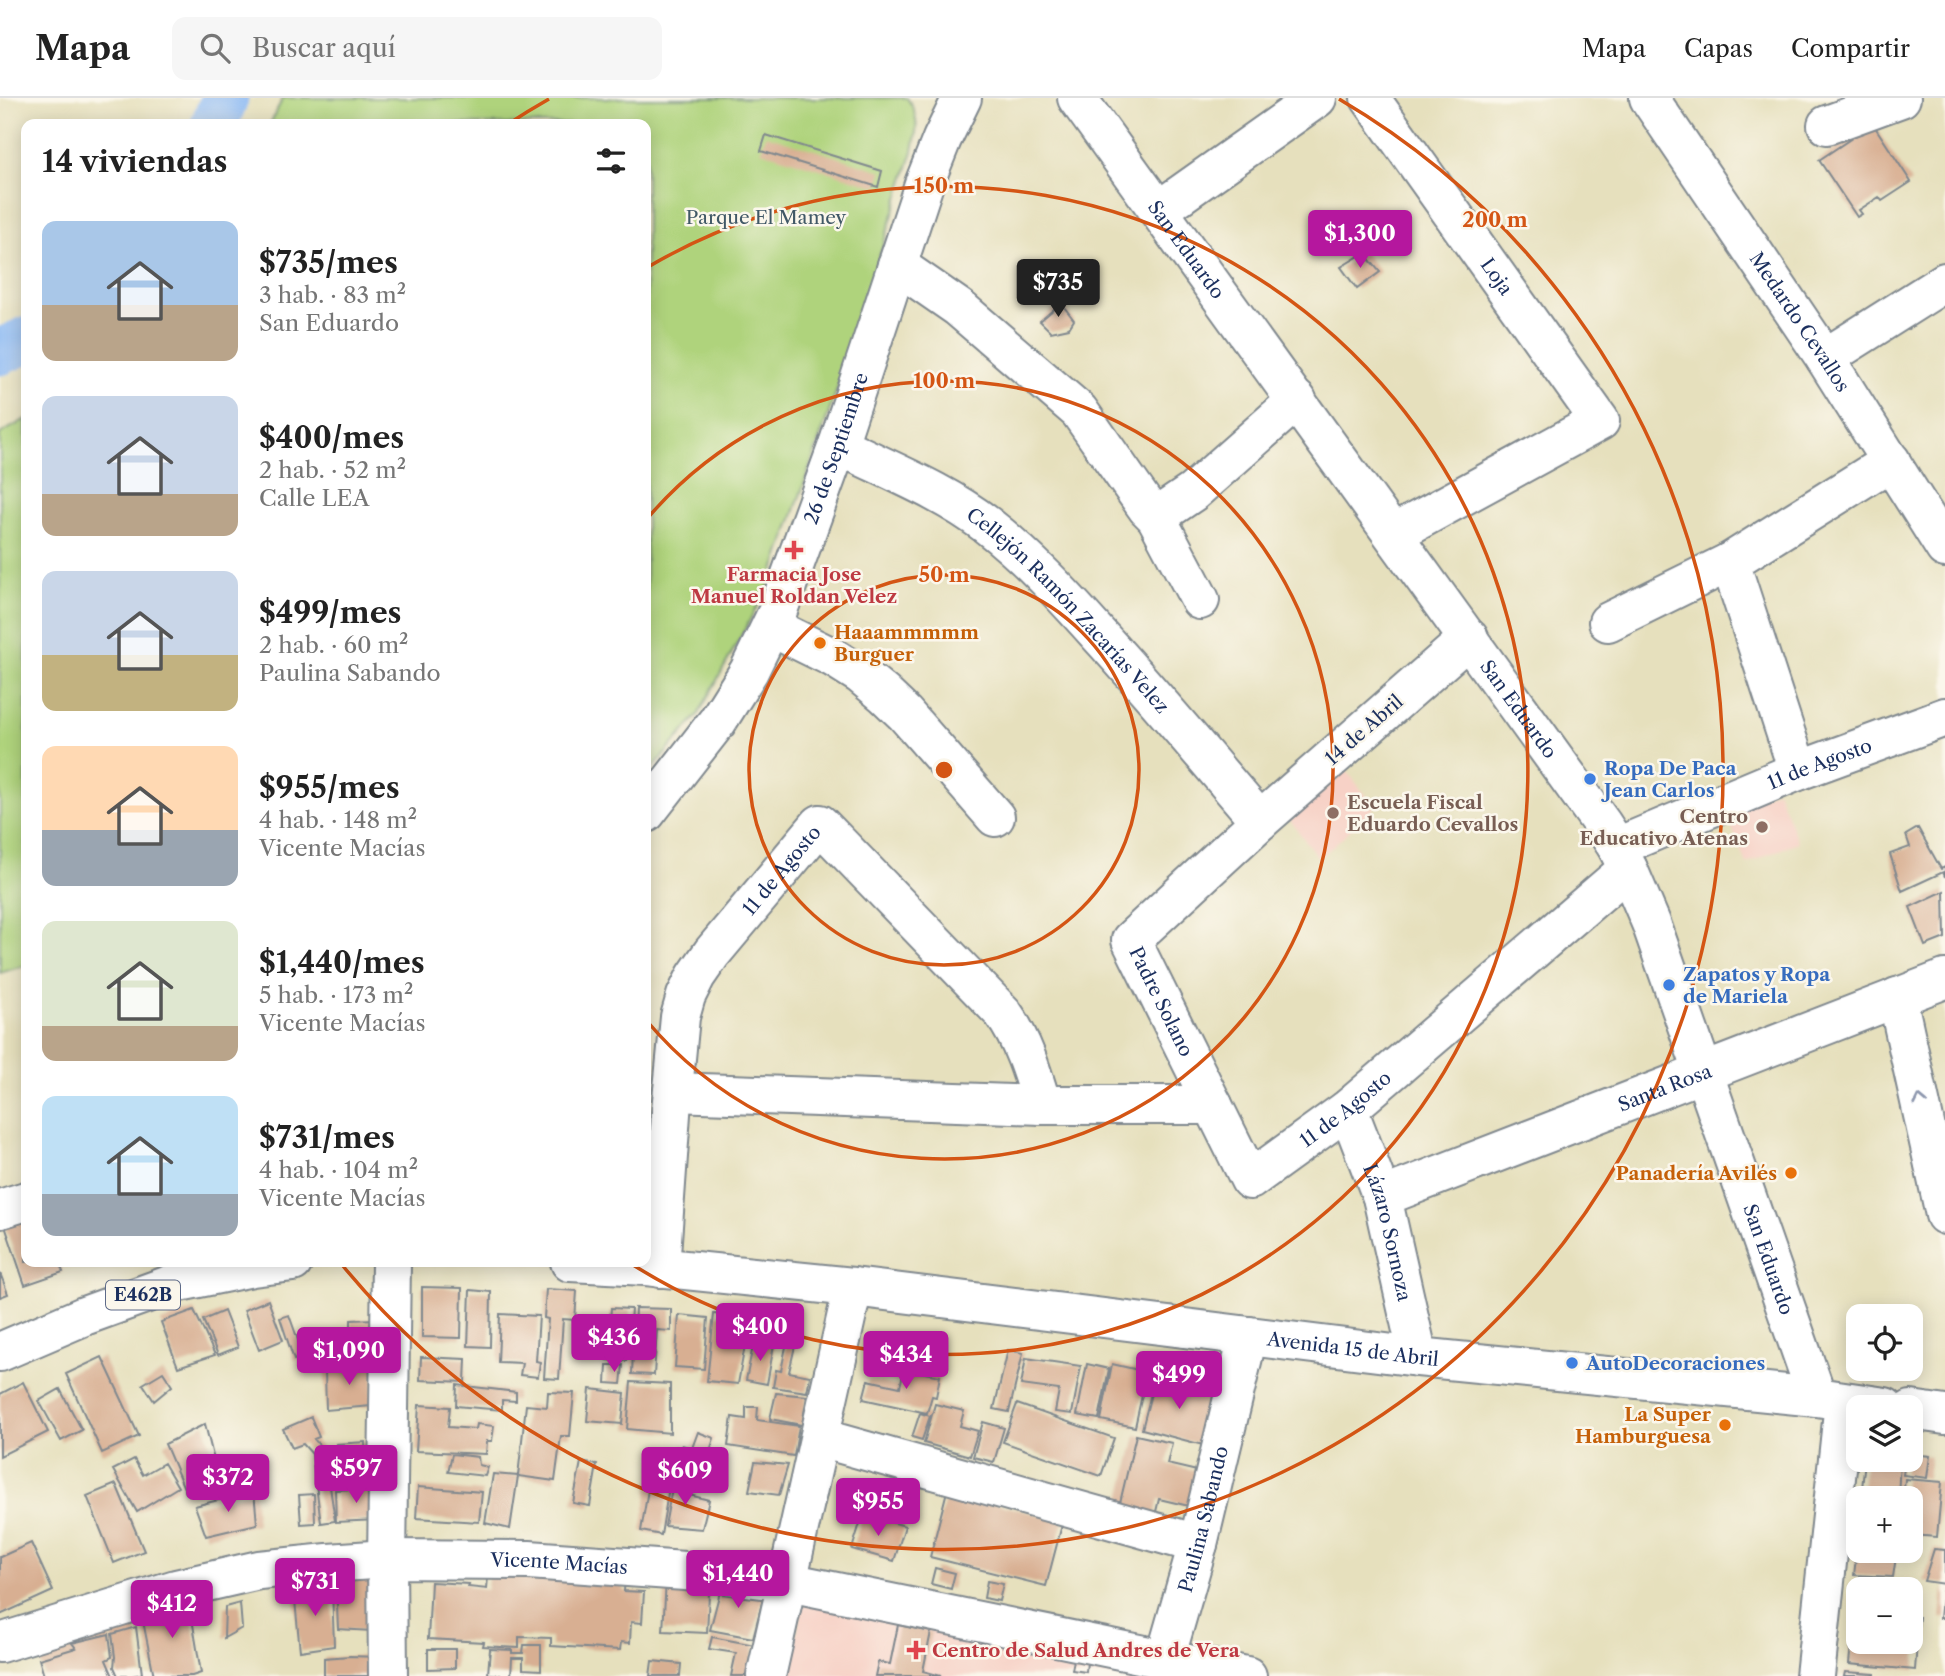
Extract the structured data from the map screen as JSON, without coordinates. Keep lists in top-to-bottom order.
{
  "streets": {
    "street": [
      "San Eduardo",
      "Loja",
      "Medardo Cevallos",
      "26 de Septiembre",
      "Cellejón Ramón Zacarías Velez",
      "14 de Abril",
      "11 de Agosto",
      "Padre Solano",
      "Santa Rosa",
      "Lázaro Sornoza",
      "E462B",
      "Avenida 15 de Abril",
      "Paulina Sabando",
      "Vicente Macías"
    ]
  },
  "crossings": [
    ["San Eduardo", "Loja"],
    ["San Eduardo", "14 de Abril"],
    ["San Eduardo", "11 de Agosto"],
    ["San Eduardo", "Santa Rosa"],
    ["San Eduardo", "Avenida 15 de Abril"],
    ["26 de Septiembre", "Cellejón Ramón Zacarías Velez"],
    ["Cellejón Ramón Zacarías Velez", "14 de Abril"],
    ["Cellejón Ramón Zacarías Velez", "Padre Solano"],
    ["14 de Abril", "Padre Solano"],
    ["11 de Agosto", "Padre Solano"],
    ["11 de Agosto", "Lázaro Sornoza"],
    ["11 de Agosto", "Avenida 15 de Abril"],
    ["Santa Rosa", "Lázaro Sornoza"],
    ["Lázaro Sornoza", "Avenida 15 de Abril"],
    ["Avenida 15 de Abril", "Paulina Sabando"],
    ["Paulina Sabando", "Vicente Macías"]
  ],
  "parks": ["Parque El Mamey"],
  "places": {
    "health": ["Farmacia Jose Manuel Roldan Velez", "Centro de Salud Andres de Vera"],
    "other": [
      "Haaammmmm Burguer",
      "Ropa De Paca Jean Carlos",
      "Escuela Fiscal Eduardo Cevallos",
      "Centro Educativo Atenas",
      "Zapatos y Ropa de Mariela",
      "Panadería Avilés",
      "AutoDecoraciones",
      "La Super Hamburguesa"
    ]
  },
  "page": {
    "header": "Mapa",
    "search": "Buscar aquí",
    "nav": ["Mapa", "Capas", "Compartir"],
    "heading": "14 viviendas",
    "list": [
      {
        "name": "$735/mes",
        "note": "3 hab. · 83 m² · San Eduardo"
      },
      {
        "name": "$400/mes",
        "note": "2 hab. · 52 m² · Calle LEA"
      },
      {
        "name": "$499/mes",
        "note": "2 hab. · 60 m² · Paulina Sabando"
      },
      {
        "name": "$955/mes",
        "note": "4 hab. · 148 m² · Vicente Macías"
      },
      {
        "name": "$1,440/mes",
        "note": "5 hab. · 173 m² · Vicente Macías"
      },
      {
        "name": "$731/mes",
        "note": "4 hab. · 104 m² · Vicente Macías"
      }
    ],
    "price": [
      "$1,300",
      "$735",
      "$400",
      "$436",
      "$1,090",
      "$434",
      "$499",
      "$597",
      "$609",
      "$372",
      "$955",
      "$1,440",
      "$731",
      "$412"
    ],
    "map_buttons": ["+", "−"]
  },
  "rings": [
    "150 m",
    "200 m",
    "100 m",
    "50 m"
  ]
}
